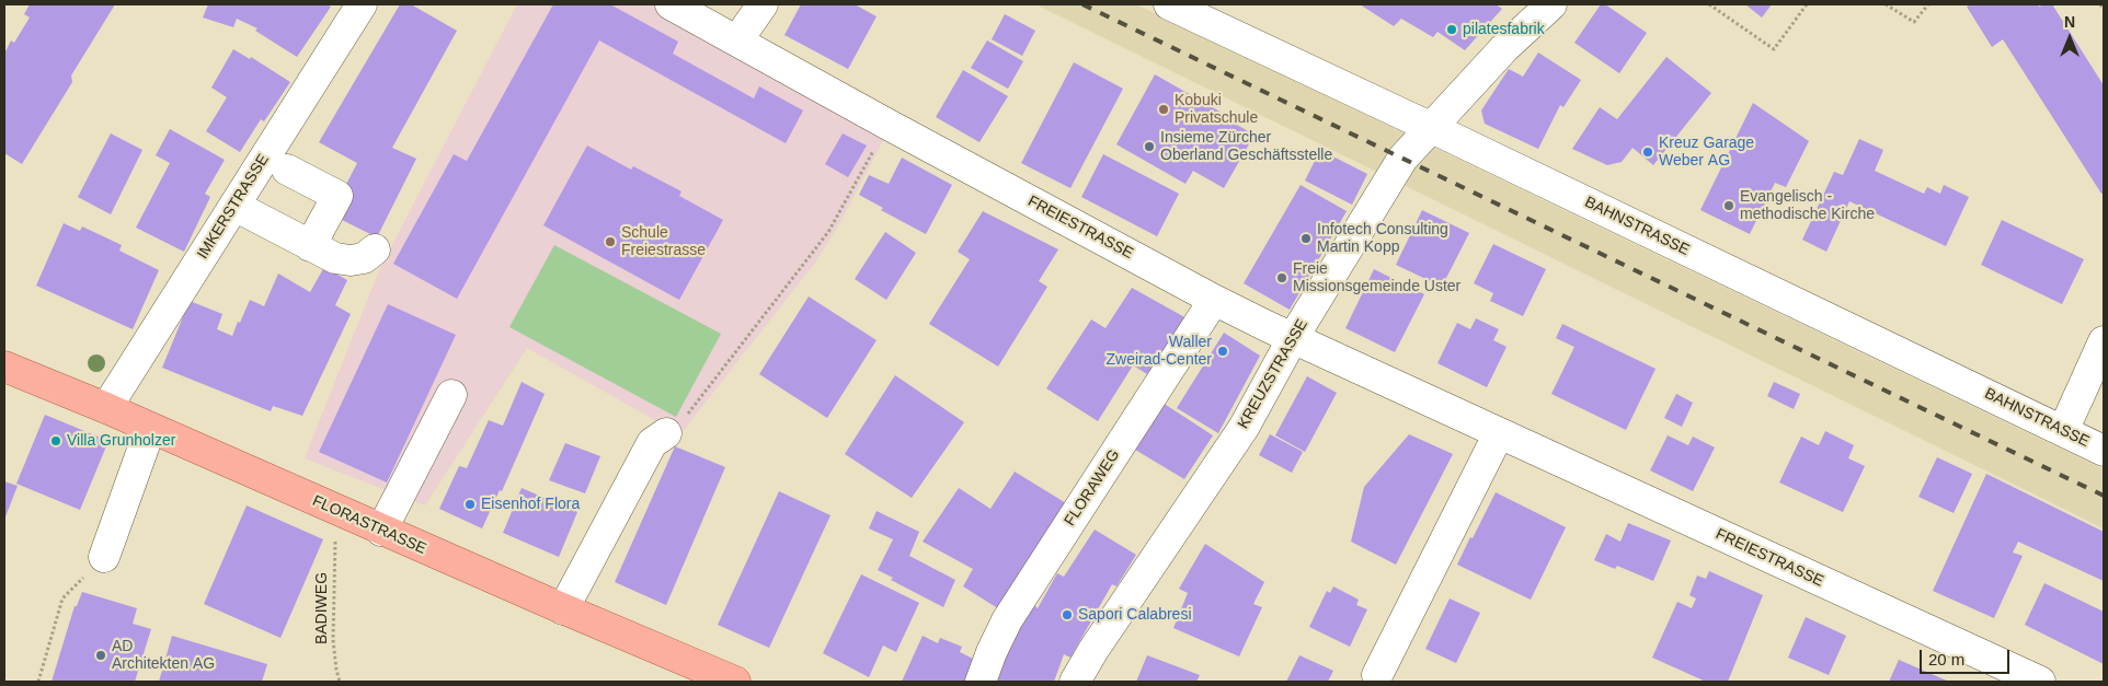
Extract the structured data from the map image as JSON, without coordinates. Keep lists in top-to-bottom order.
{
  "streets": {
    "main road": ["FLORASTRASSE"],
    "street": [
      "IMKERSTRASSE",
      "BAHNSTRASSE",
      "FREIESTRASSE",
      "KREUZSTRASSE",
      "FLORAWEG"
    ],
    "path": ["BADIWEG"]
  },
  "crossings": [
    ["IMKERSTRASSE", "FLORASTRASSE"],
    ["BAHNSTRASSE", "KREUZSTRASSE"],
    ["FREIESTRASSE", "KREUZSTRASSE"],
    ["FREIESTRASSE", "FLORAWEG"]
  ],
  "places": [
    "pilatesfabrik",
    "Kobuki Privatschule",
    "Insieme Zürcher Oberland Geschäftsstelle",
    "Kreuz Garage Weber AG",
    "Evangelisch - methodische Kirche",
    "Infotech Consulting Martin Kopp",
    "Schule Freiestrasse",
    "Freie Missionsgemeinde Uster",
    "Waller Zweirad-Center",
    "Villa Grunholzer",
    "Eisenhof Flora",
    "Sapori Calabresi",
    "AD Architekten AG"
  ],
  "scale_bar": "20 m",
  "north": "top"
}
